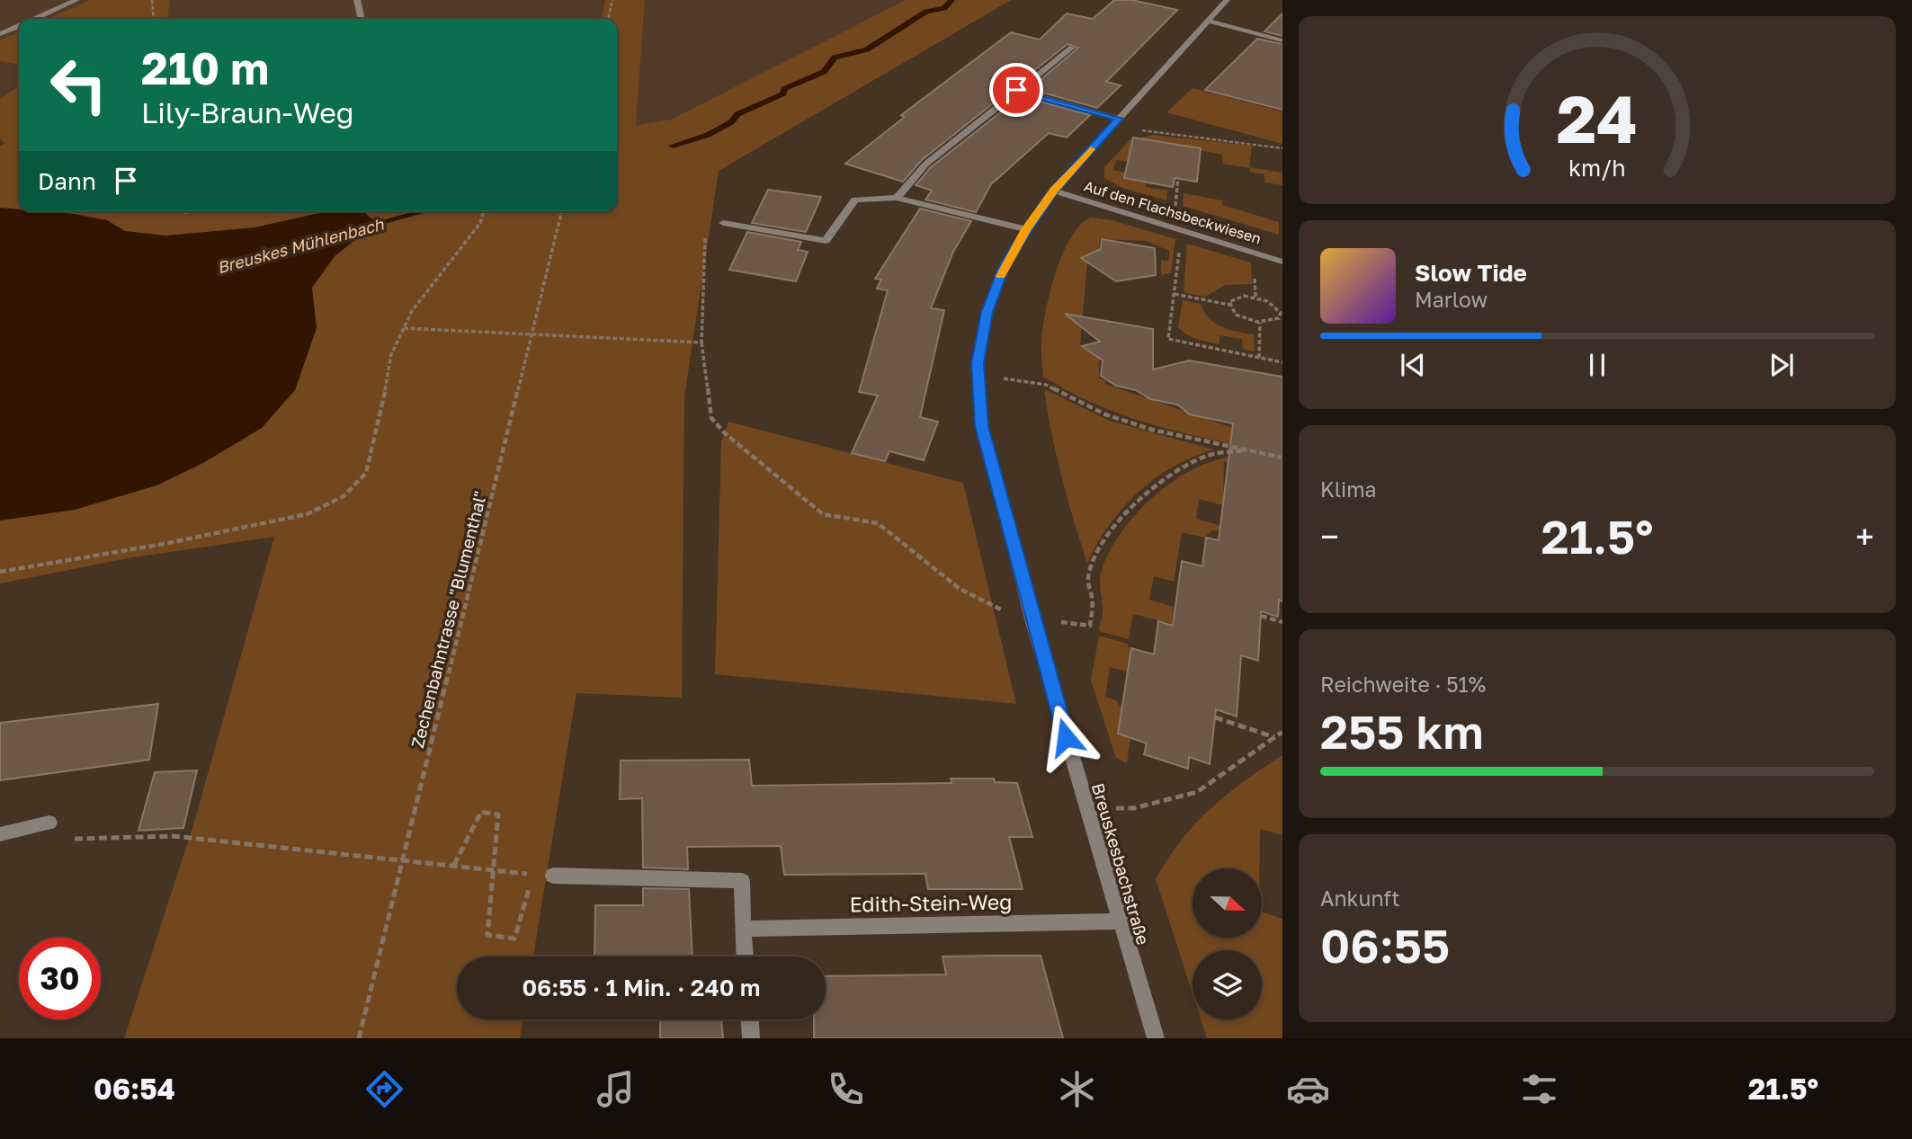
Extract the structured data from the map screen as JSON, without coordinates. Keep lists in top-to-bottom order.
{
  "streets": {
    "street": ["Auf den Flachsbeckwiesen", "Breuskesbachstraße", "Edith-Stein-Weg"],
    "path": ["Zechenbahntrasse \"Blumenthal\""]
  },
  "crossings": [
    ["Auf den Flachsbeckwiesen", "Breuskesbachstraße"],
    ["Breuskesbachstraße", "Edith-Stein-Weg"]
  ],
  "water": ["Breuskes Mühlenbach"],
  "north": "right",
  "page": {
    "turn": ["210 m", "Lily-Braun-Weg"],
    "then": "Dann",
    "song": ["Slow Tide", "Marlow"],
    "tile": [
      "Klima",
      ["Reichweite · 51%", "255 km"],
      ["Ankunft", "06:55"]
    ],
    "heat": ["−", "21.5°", "+"],
    "limit": "30",
    "trip": "06:55 · 1 Min. · 240 m",
    "tabs": ["06:54", "21.5°"],
    "gauge": ["24", "km/h"]
  }
}
